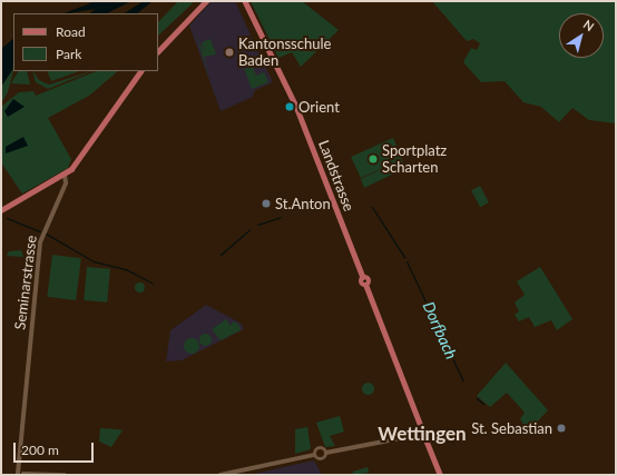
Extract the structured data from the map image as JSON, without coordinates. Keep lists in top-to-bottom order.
{
  "streets": {
    "main road": ["Landstrasse"],
    "street": ["Seminarstrasse"]
  },
  "districts": ["Wettingen"],
  "water": ["Dorfbach"],
  "places": [
    "Kantonsschule Baden",
    "Orient",
    "Sportplatz Scharten",
    "St.Anton",
    "St. Sebastian"
  ],
  "legend": ["Road", "Park"],
  "scale_bar": "200 m",
  "north": "top right"
}
